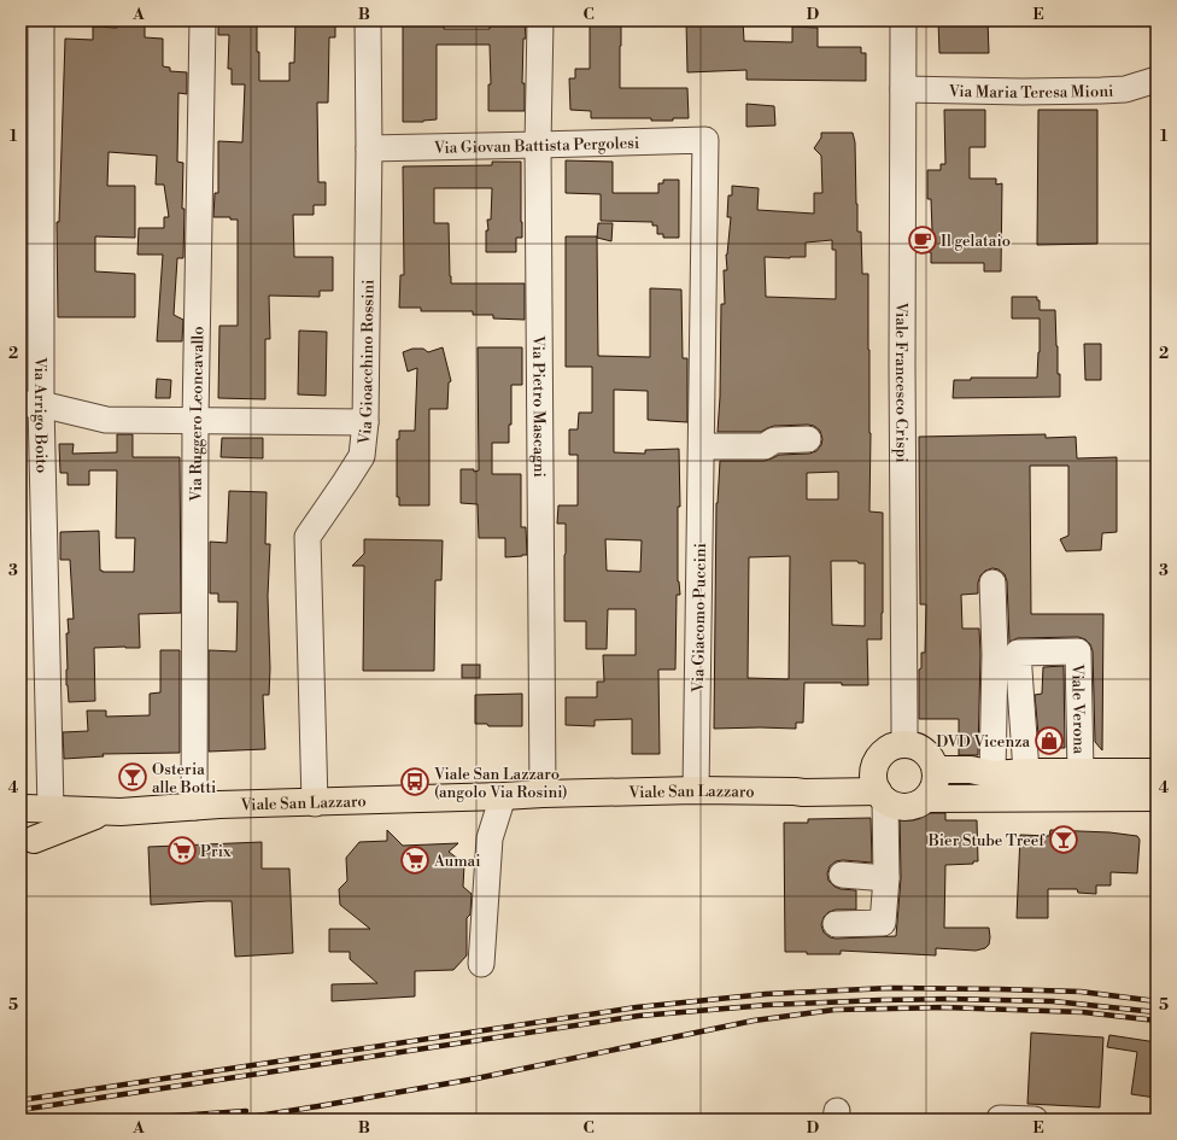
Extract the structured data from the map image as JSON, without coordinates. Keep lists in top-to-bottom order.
{
  "streets": {
    "main road": ["Viale Verona", "Viale San Lazzaro"],
    "street": [
      "Via Maria Teresa Mioni",
      "Via Giovan Battista Pergolesi",
      "Via Gioacchino Rossini",
      "Viale Francesco Crispi",
      "Via Pietro Mascagni",
      "Via Ruggero Leoncavallo",
      "Via Arrigo Boito",
      "Via Giacomo Puccini"
    ]
  },
  "crossings": [
    ["Via Maria Teresa Mioni", "Viale Francesco Crispi"],
    ["Via Giovan Battista Pergolesi", "Via Gioacchino Rossini"],
    ["Via Giovan Battista Pergolesi", "Via Pietro Mascagni"],
    ["Via Giovan Battista Pergolesi", "Via Giacomo Puccini"],
    ["Via Gioacchino Rossini", "Viale San Lazzaro"],
    ["Viale Francesco Crispi", "Viale Verona"],
    ["Viale Francesco Crispi", "Viale San Lazzaro"],
    ["Via Pietro Mascagni", "Viale San Lazzaro"],
    ["Via Ruggero Leoncavallo", "Viale San Lazzaro"],
    ["Via Arrigo Boito", "Viale San Lazzaro"],
    ["Via Giacomo Puccini", "Viale San Lazzaro"],
    ["Viale Verona", "Viale San Lazzaro"]
  ],
  "places": {
    "cafe": ["Il gelataio"],
    "shop": ["DVD Vicenza"],
    "bar": ["Osteria alle Botti", "Bier Stube Treef"],
    "bus stop": ["Viale San Lazzaro (angolo Via Rosini)"],
    "supermarket": ["Prix", "Aumai"]
  },
  "grid": {
    "columns": [
      "A",
      "B",
      "C",
      "D",
      "E"
    ],
    "rows": [
      "1",
      "2",
      "3",
      "4",
      "5"
    ]
  }
}
